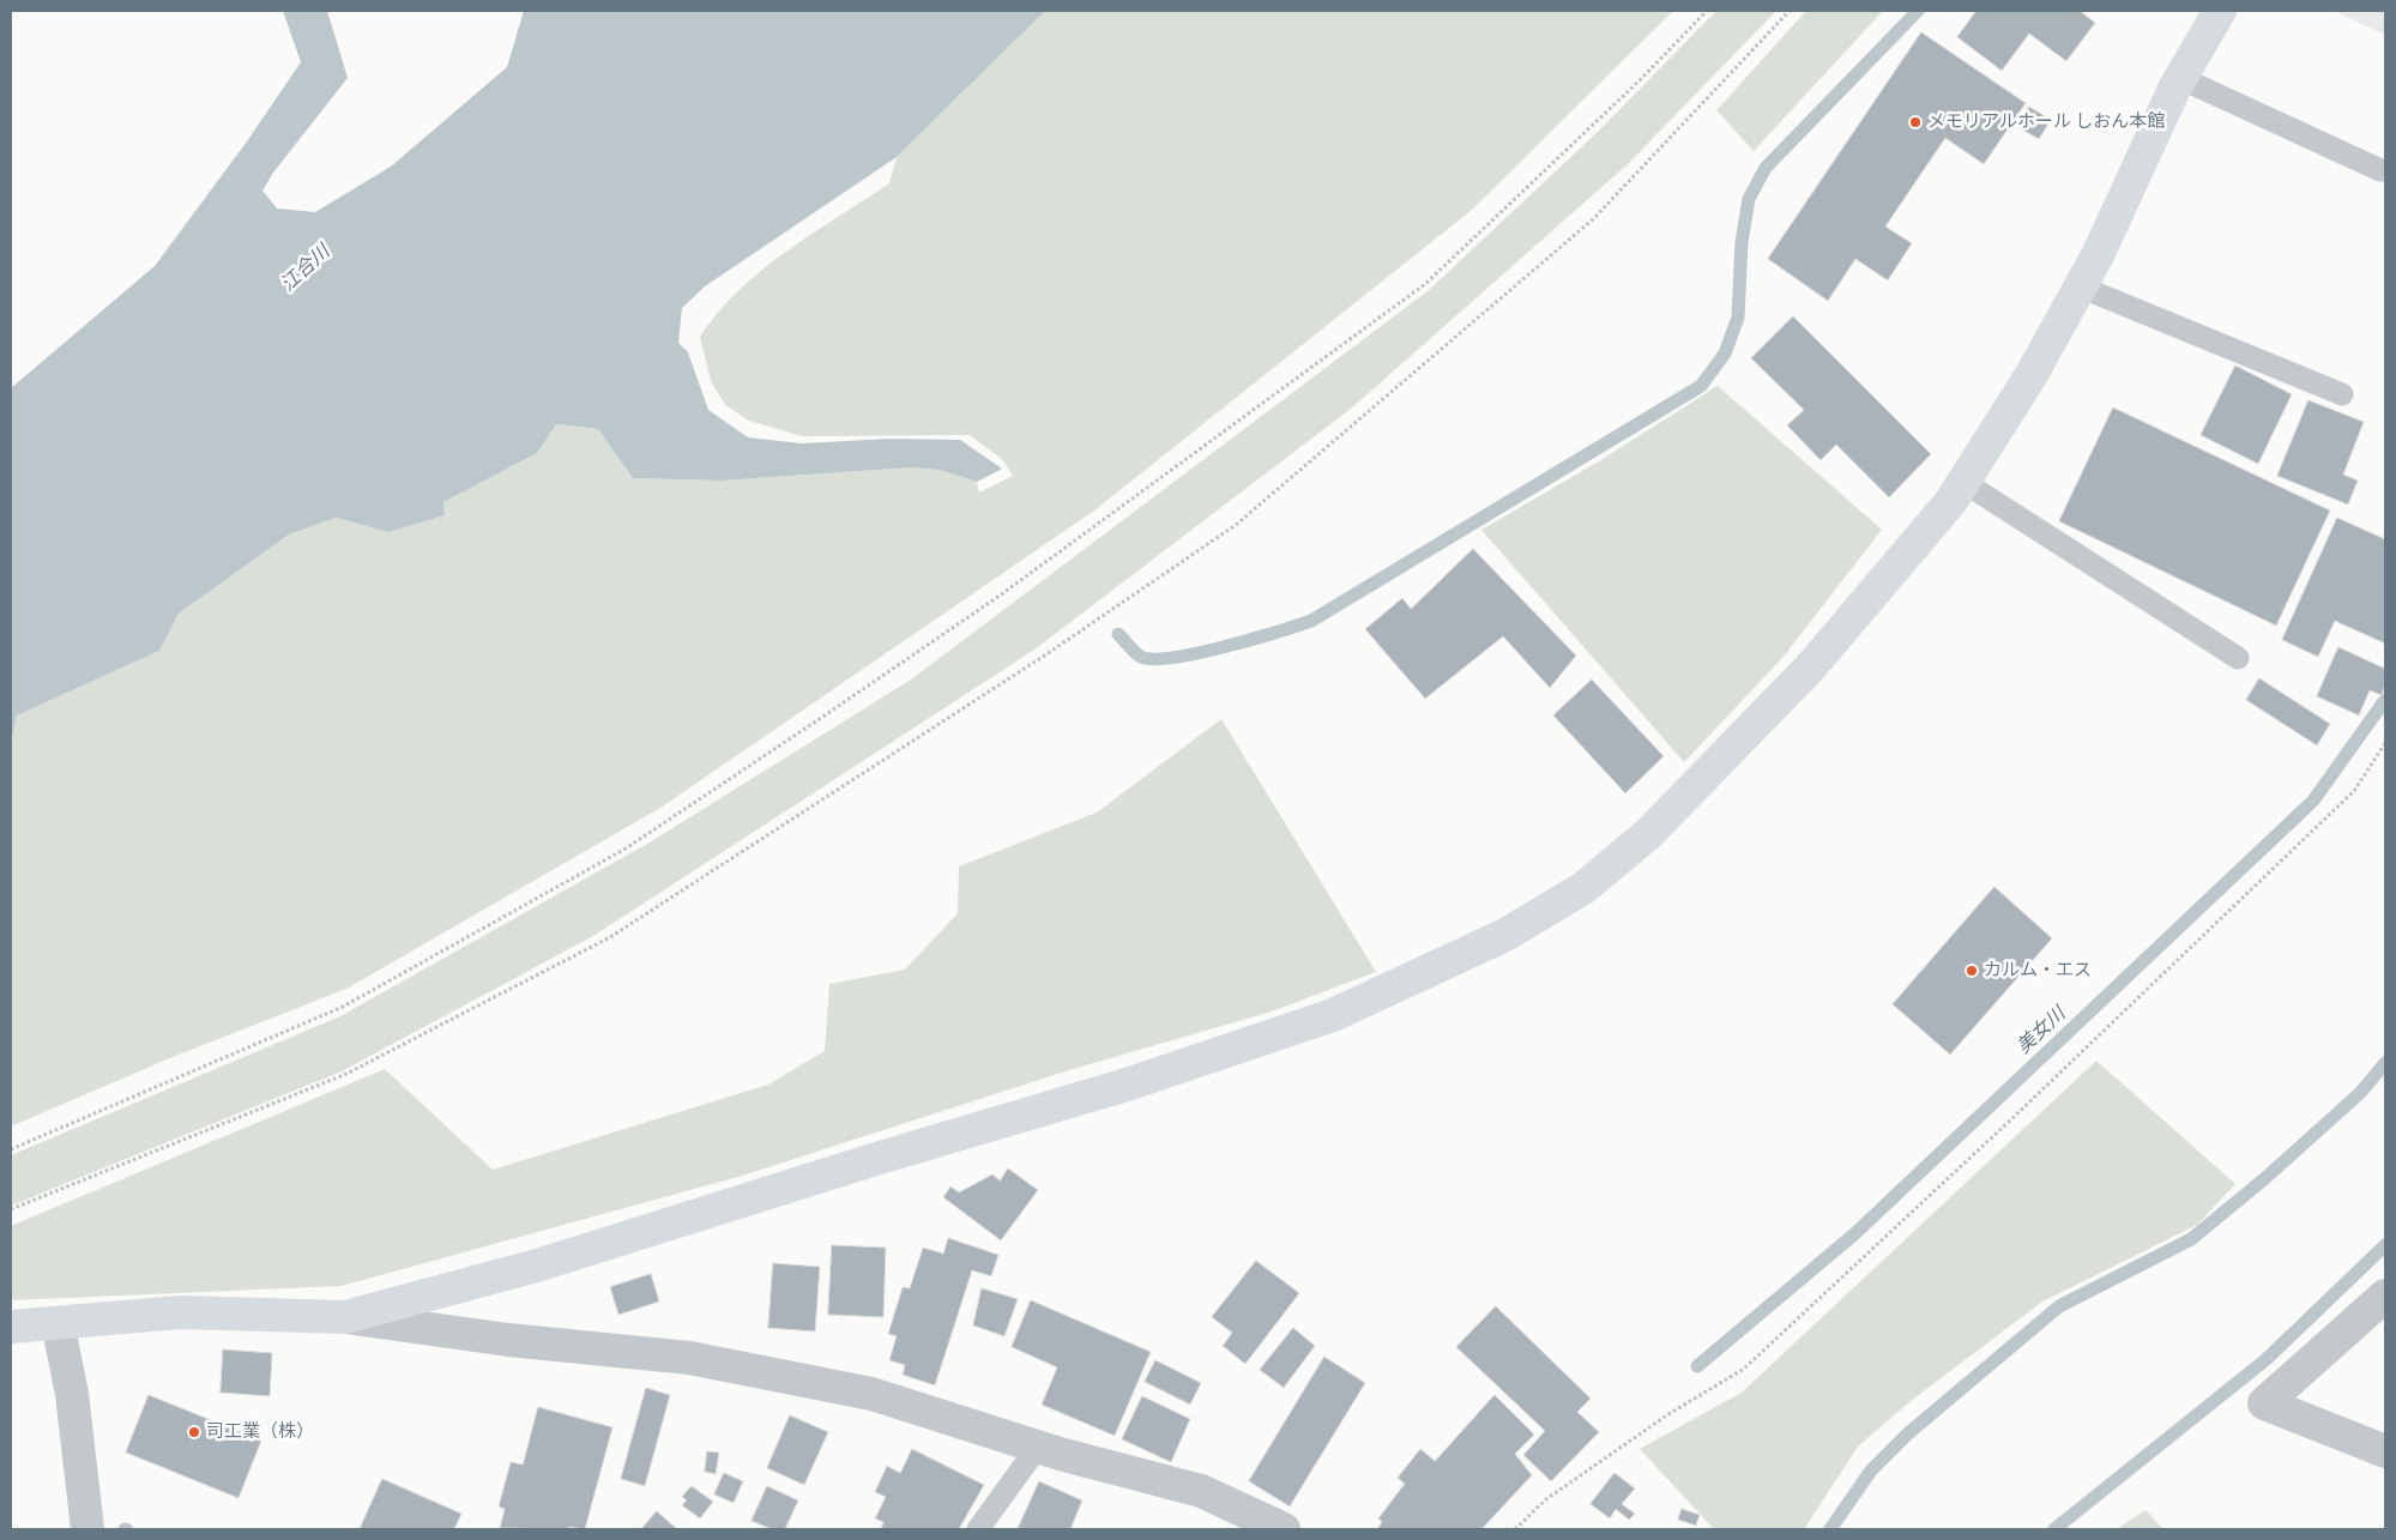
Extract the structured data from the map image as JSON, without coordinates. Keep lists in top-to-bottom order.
{
  "water": ["江合川", "美女川"],
  "places": ["メモリアルホール しおん本館", "カルム・エス", "司工業（株）"]
}
